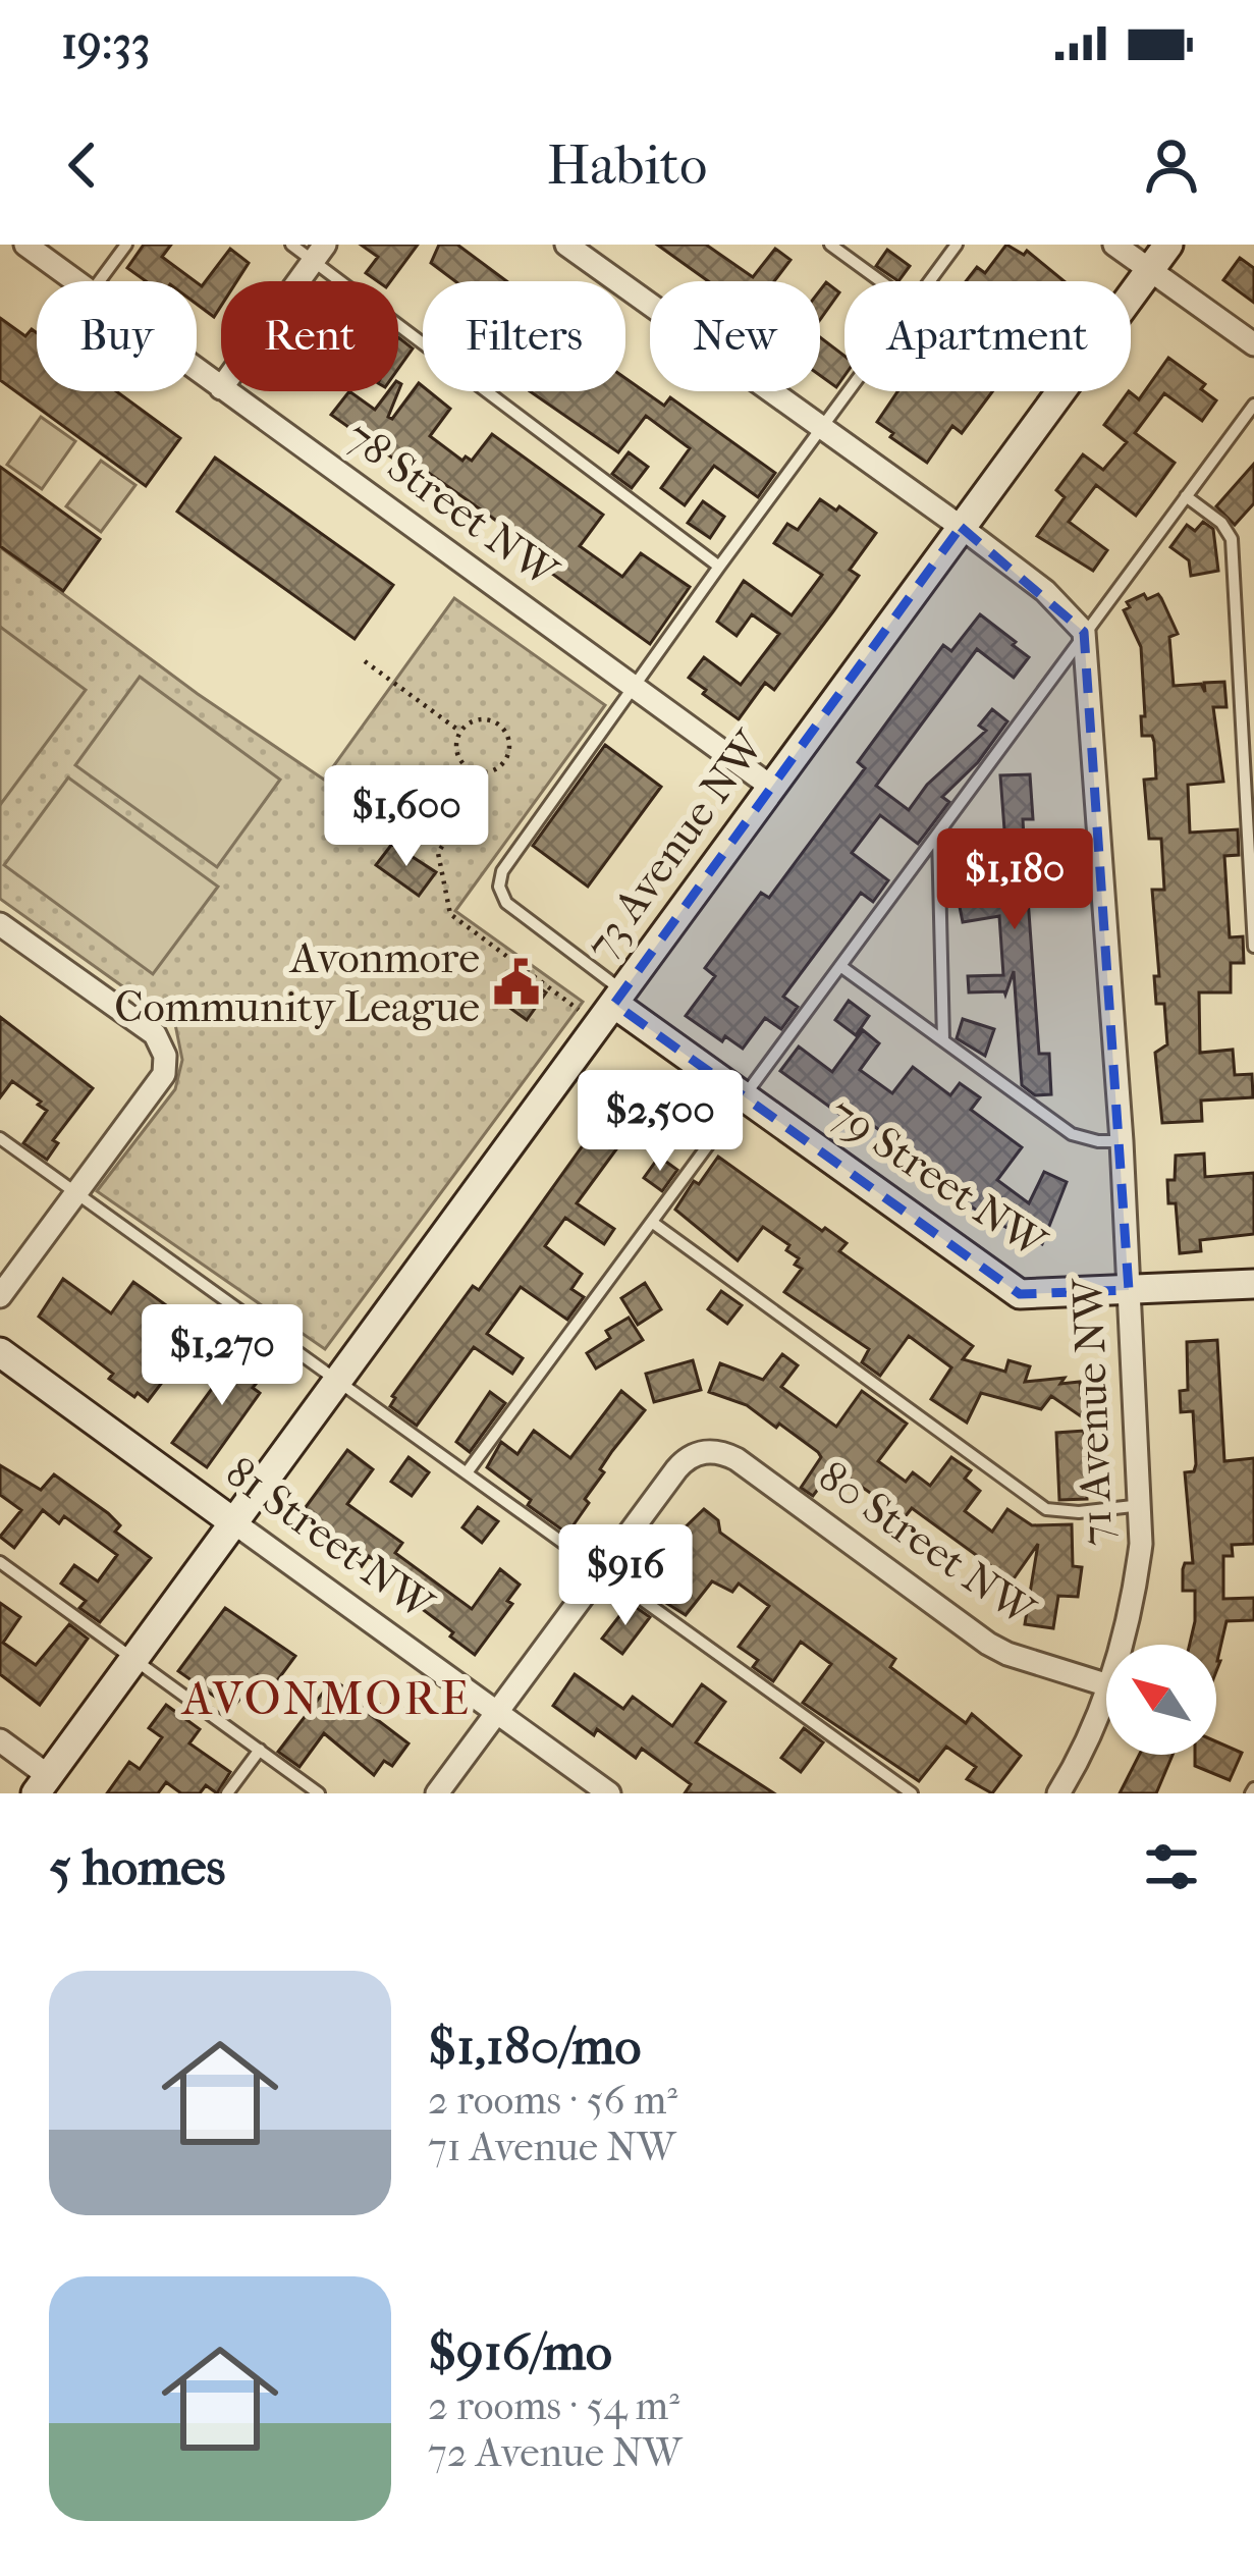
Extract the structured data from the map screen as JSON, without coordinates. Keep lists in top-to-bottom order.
{
  "streets": {
    "street": [
      "78 Street NW",
      "73 Avenue NW",
      "79 Street NW",
      "71 Avenue NW",
      "81 Street NW",
      "80 Street NW"
    ]
  },
  "crossings": [
    ["78 Street NW", "73 Avenue NW"],
    ["73 Avenue NW", "79 Street NW"],
    ["73 Avenue NW", "81 Street NW"],
    ["79 Street NW", "71 Avenue NW"]
  ],
  "districts": ["AVONMORE"],
  "places": {
    "public building": ["Avonmore Community League"]
  },
  "north": "top left",
  "page": {
    "status": "19:33",
    "header": "Habito",
    "chip": [
      "Buy",
      "Rent",
      "Filters",
      "New",
      "Apartment"
    ],
    "price": [
      "$1,600",
      "$1,180",
      "$2,500",
      "$1,270",
      "$916"
    ],
    "heading": "5 homes",
    "list": [
      {
        "name": "$1,180/mo",
        "note": "2 rooms · 56 m² · 71 Avenue NW"
      },
      {
        "name": "$916/mo",
        "note": "2 rooms · 54 m² · 72 Avenue NW"
      }
    ]
  }
}
